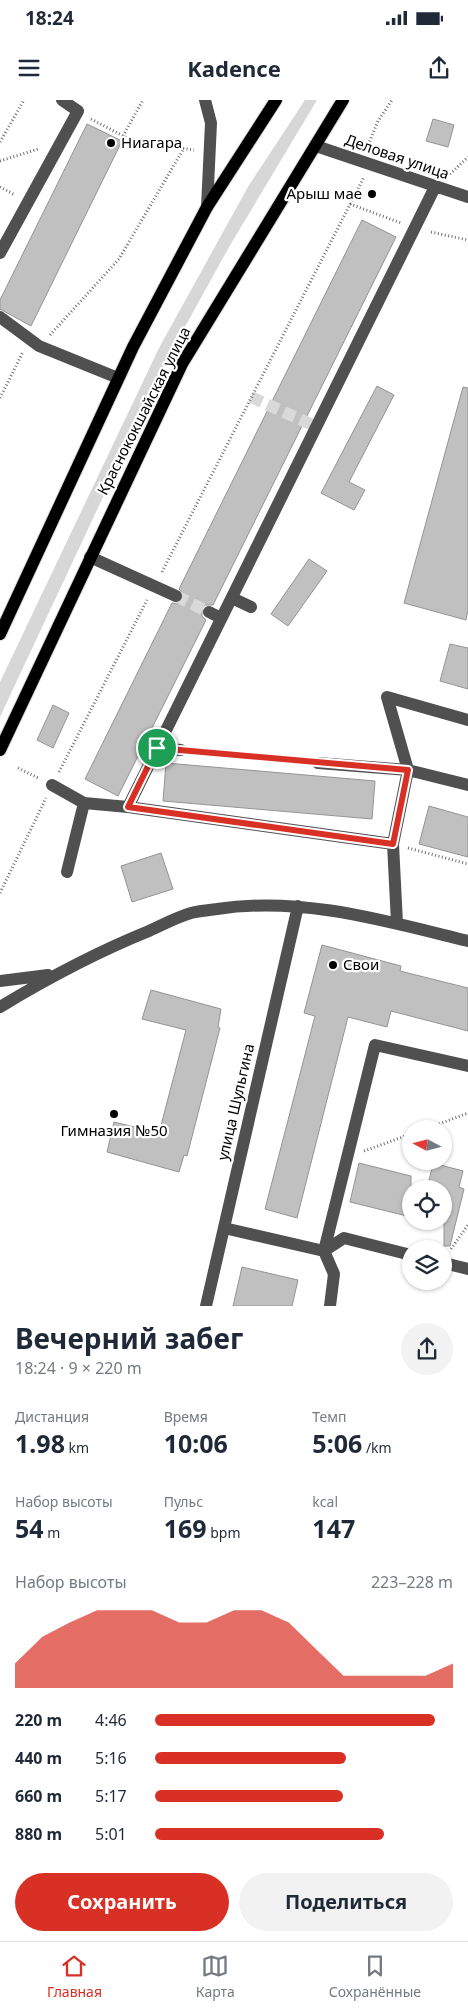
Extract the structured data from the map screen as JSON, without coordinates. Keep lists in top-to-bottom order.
{
  "streets": {
    "main road": ["Краснококшайская улица"],
    "street": ["Деловая улица", "улица Шульгина"]
  },
  "crossings": [
    ["Деловая улица", "Краснококшайская улица"]
  ],
  "places": [
    "Ниагара",
    "Арыш мае",
    "Свои",
    "Гимназия №50"
  ],
  "north": "left",
  "page": {
    "status": "18:24",
    "header": "Kadence",
    "heading": ["Вечерний забег", "18:24 · 9 × 220 m"],
    "stats": [
      ["Дистанция", "1.98 km"],
      ["Время", "10:06"],
      ["Темп", "5:06 /km"],
      ["Набор высоты", "54 m"],
      ["Пульс", "169 bpm"],
      ["kcal", "147"]
    ],
    "chart": ["Набор высоты", "223–228 m"],
    "list": [
      {
        "name": "220 m",
        "note": "4:46"
      },
      {
        "name": "440 m",
        "note": "5:16"
      },
      {
        "name": "660 m",
        "note": "5:17"
      },
      {
        "name": "880 m",
        "note": "5:01"
      }
    ],
    "buttons": ["Сохранить", "Поделиться"],
    "tabs": ["Главная", "Карта", "Сохранённые"]
  }
}
